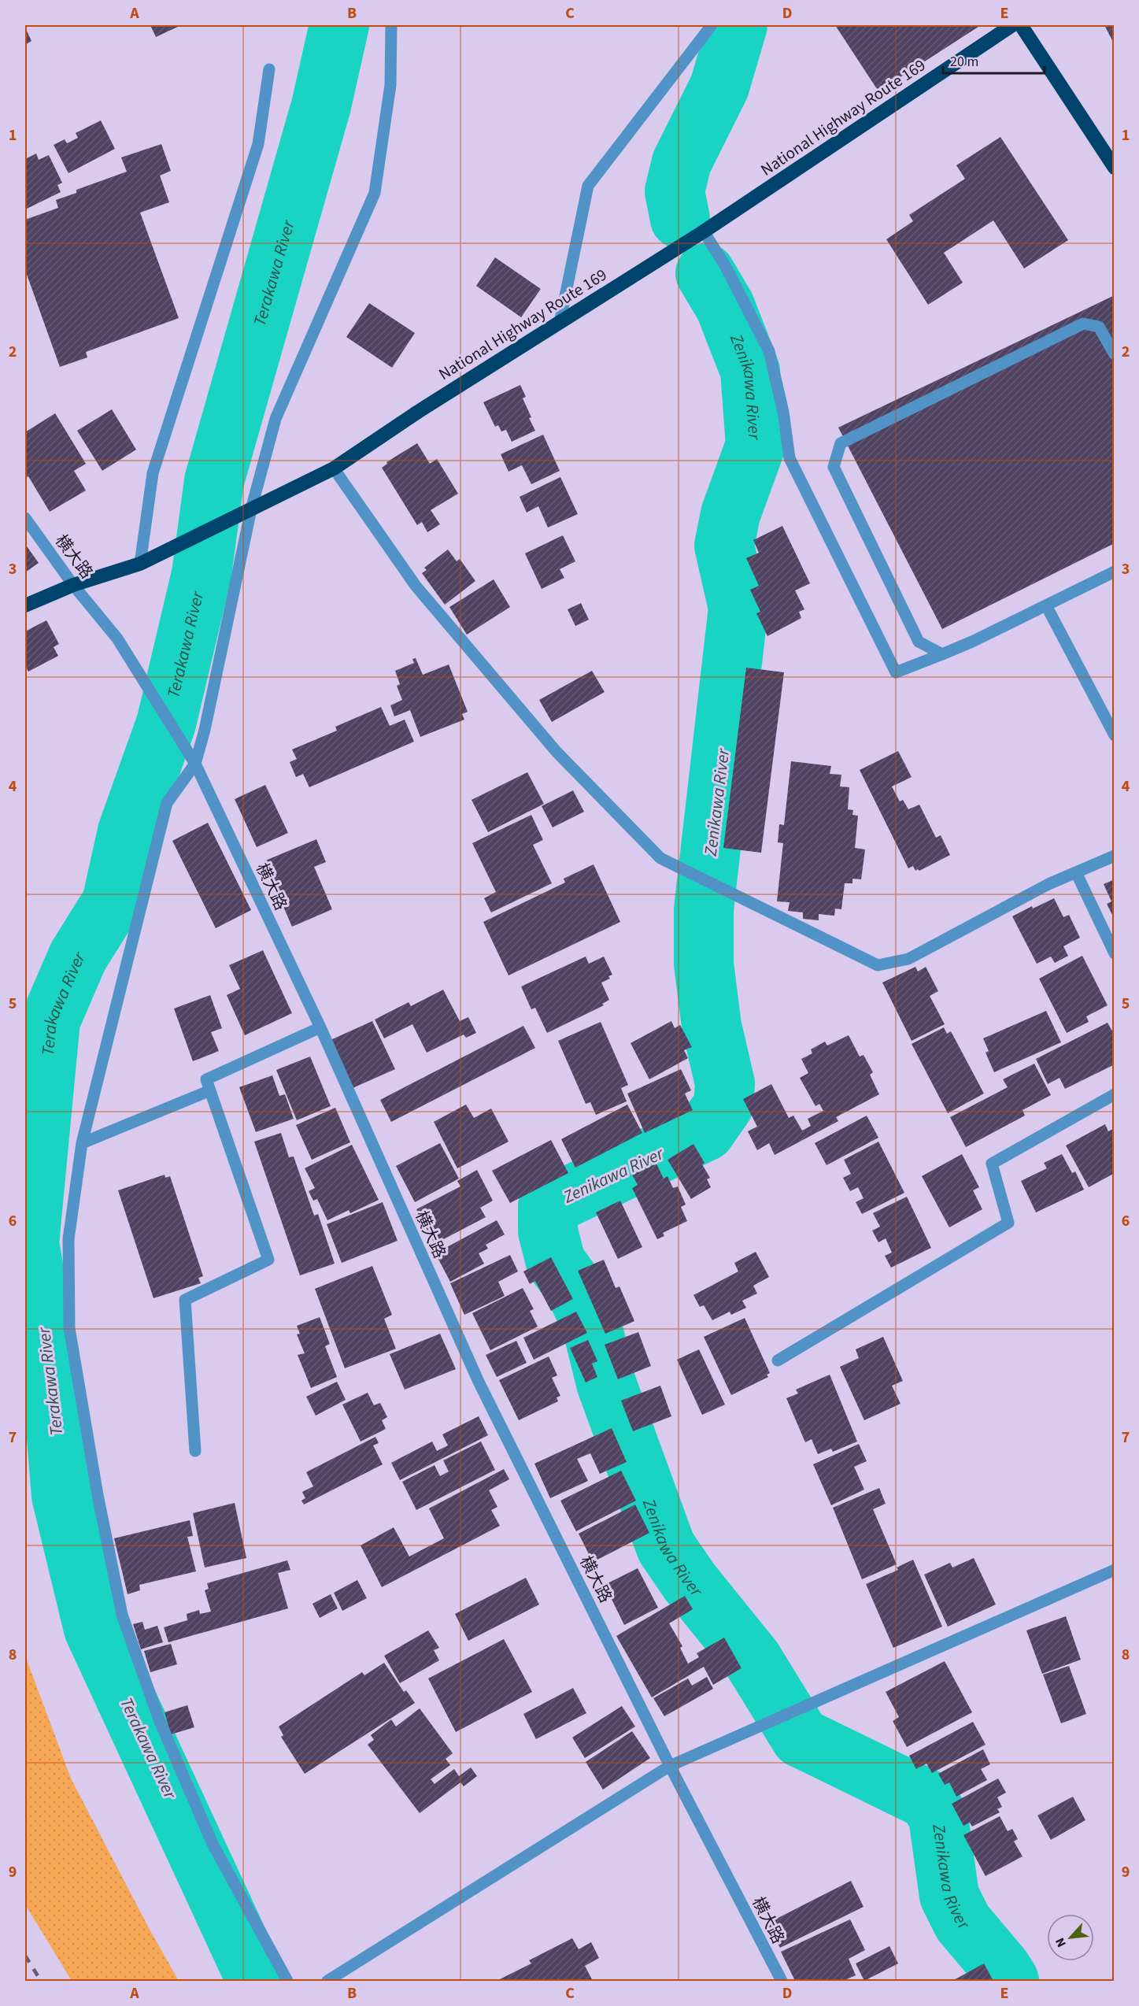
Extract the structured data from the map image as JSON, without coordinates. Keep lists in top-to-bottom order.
{
  "streets": {
    "highway": ["National Highway Route 169"],
    "street": ["横大路"]
  },
  "crossings": [
    ["National Highway Route 169", "横大路"]
  ],
  "water": ["Terakawa River", "Zenikawa River"],
  "scale_bar": "20 m",
  "north": "bottom left",
  "grid": {
    "columns": [
      "A",
      "B",
      "C",
      "D",
      "E"
    ],
    "rows": [
      "1",
      "2",
      "3",
      "4",
      "5",
      "6",
      "7",
      "8",
      "9"
    ]
  }
}
